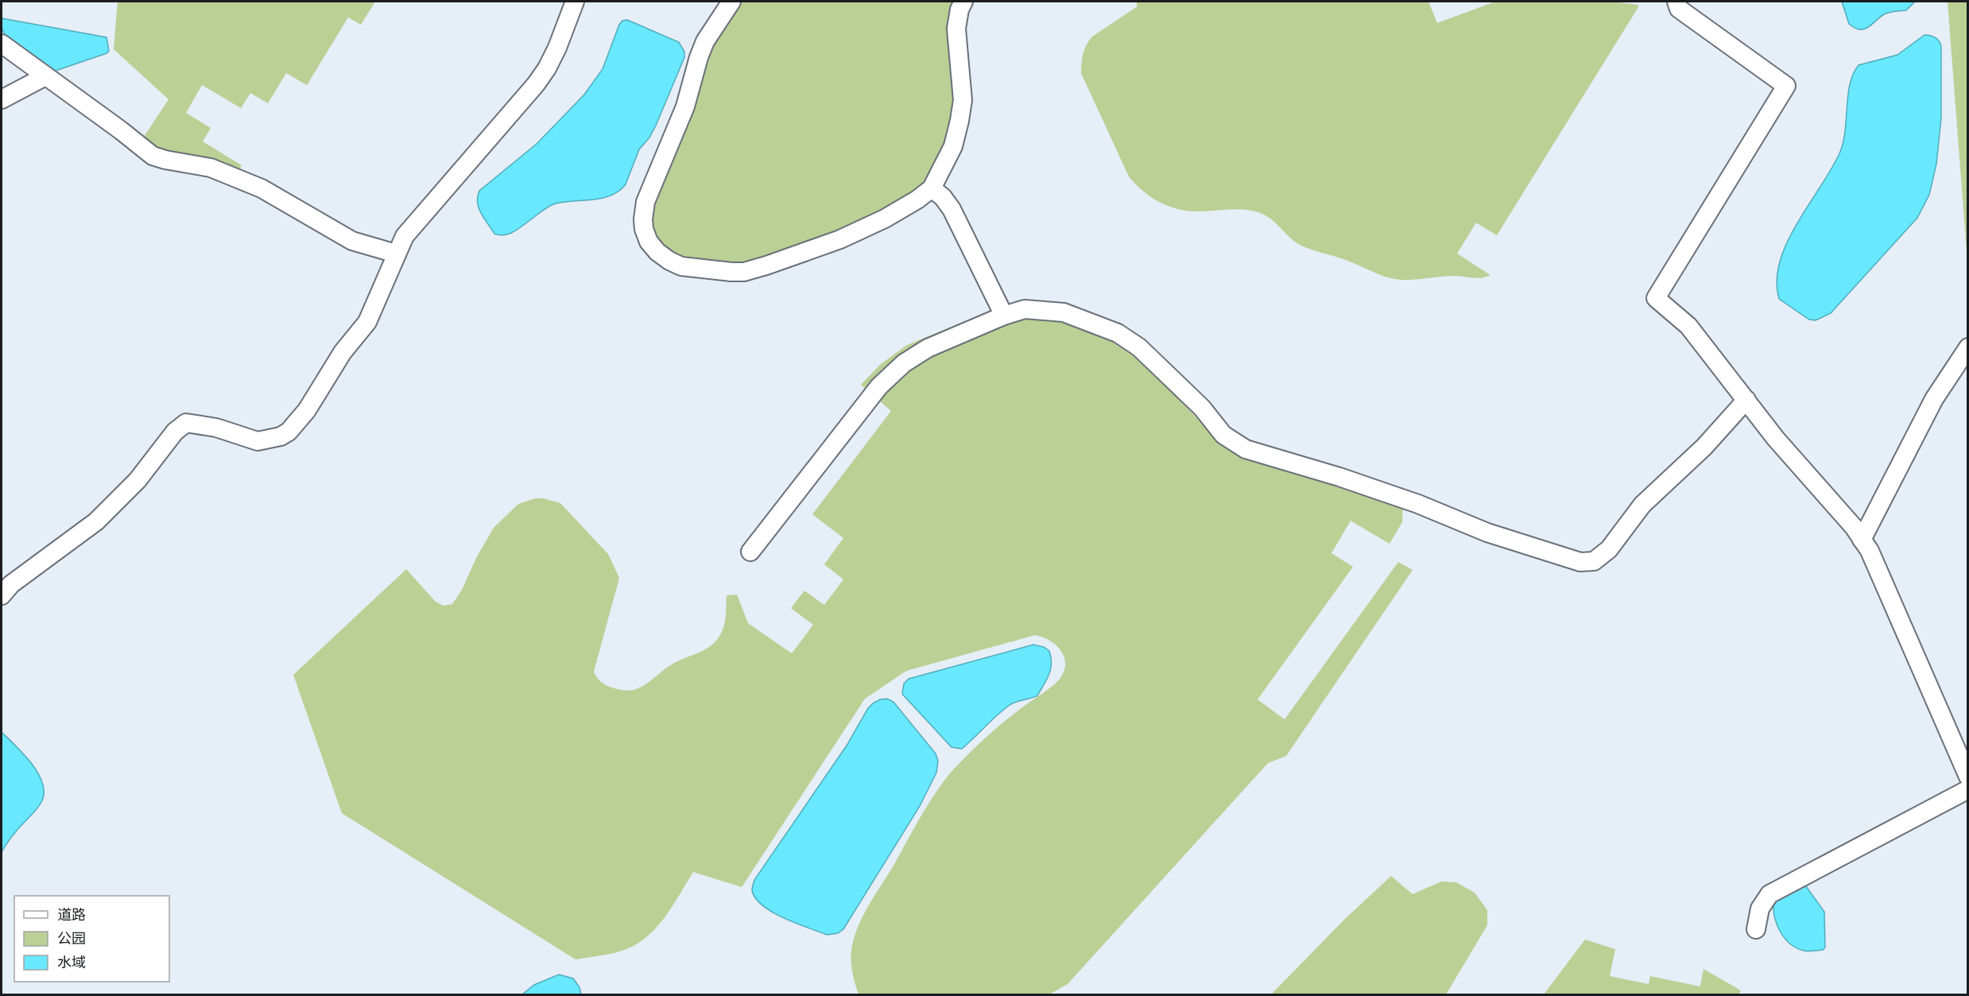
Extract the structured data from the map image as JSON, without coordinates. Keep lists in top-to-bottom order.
{
  "legend": ["道路", "公园", "水域"]
}
